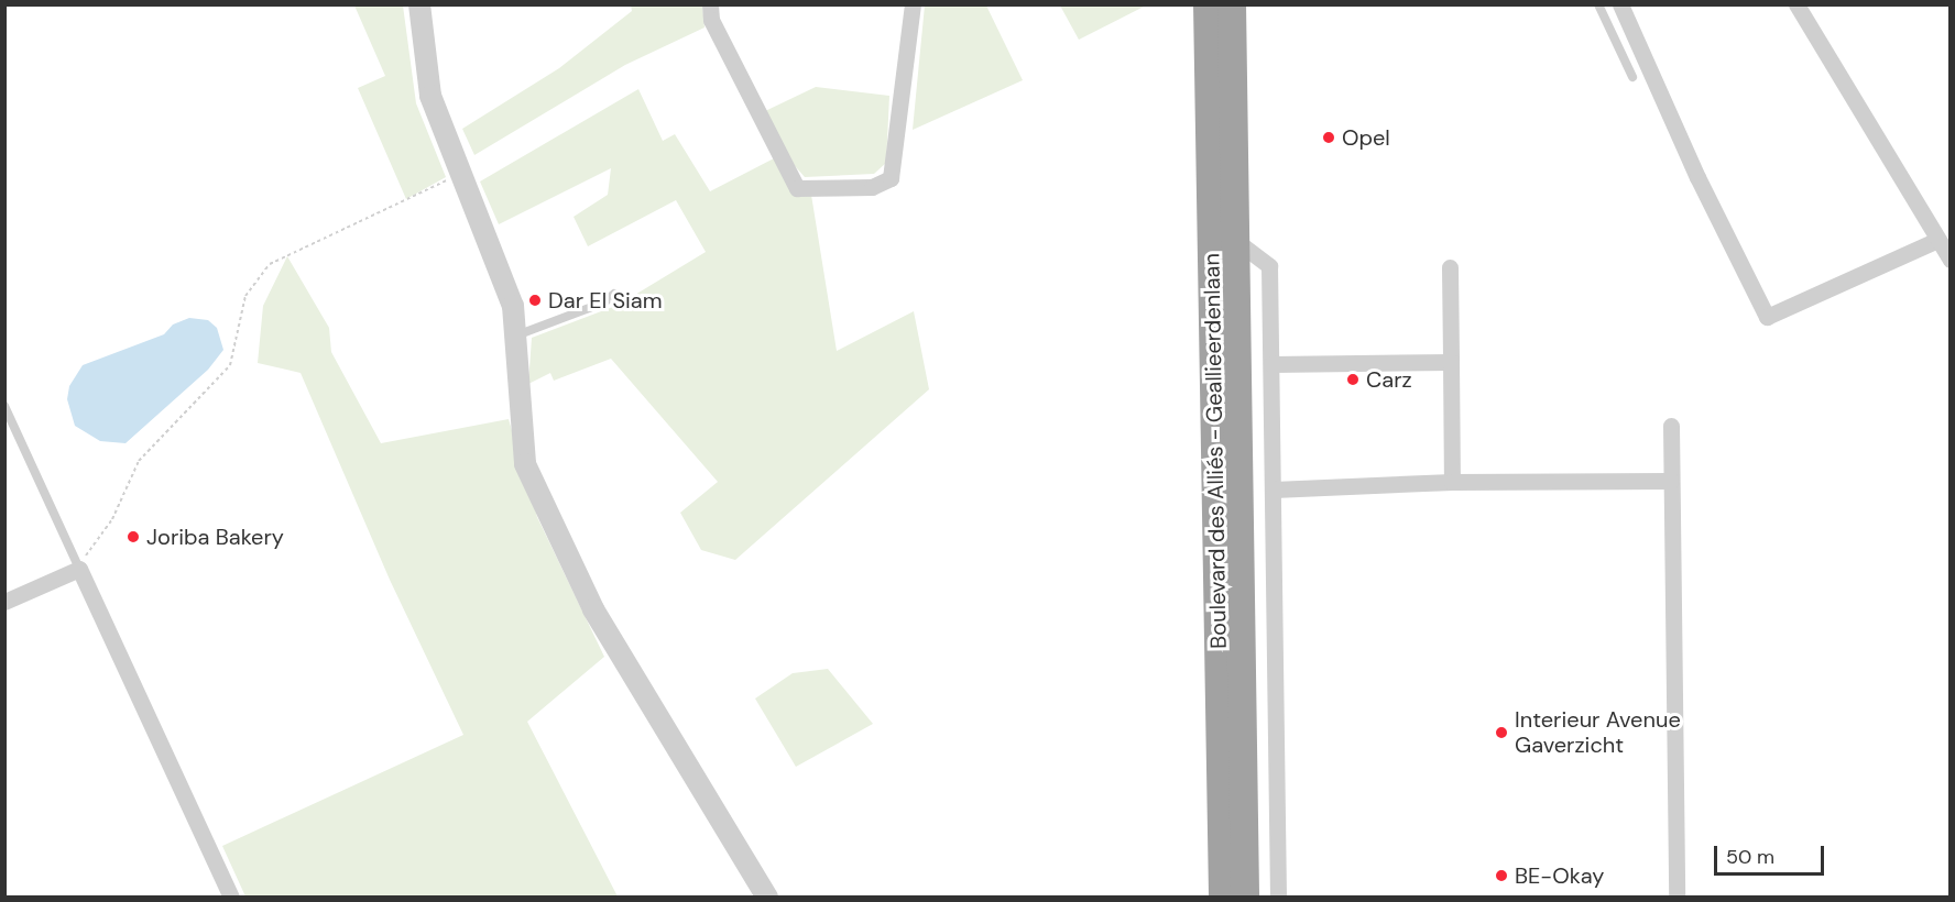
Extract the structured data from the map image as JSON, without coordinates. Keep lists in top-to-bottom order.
{
  "streets": {
    "highway": ["Boulevard des Alliés - Geallieerdenlaan"]
  },
  "places": [
    "Opel",
    "Dar El Siam",
    "Carz",
    "Joriba Bakery",
    "Interieur Avenue Gaverzicht",
    "BE-Okay"
  ],
  "scale_bar": "50 m"
}
